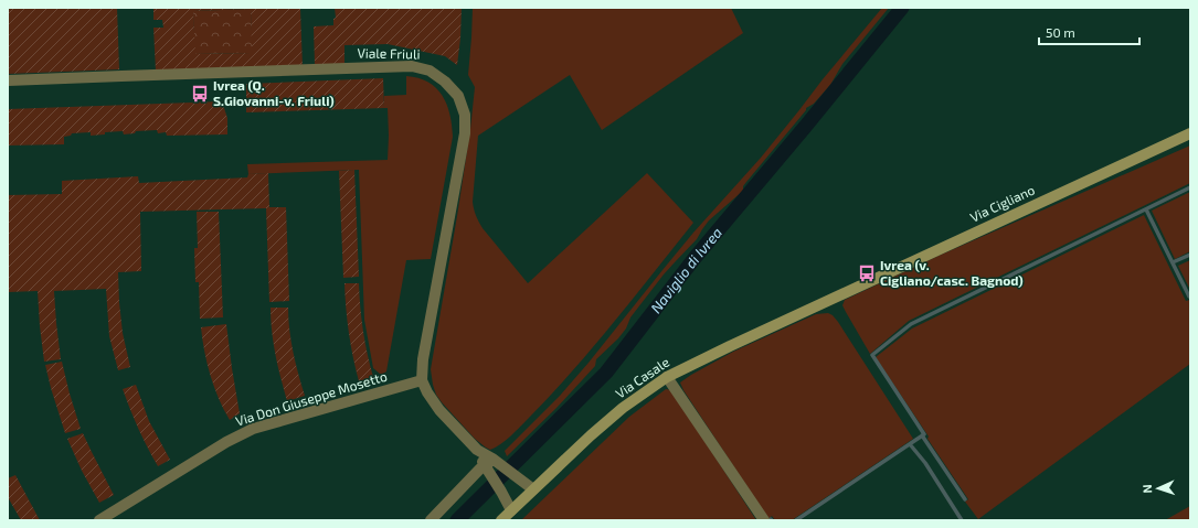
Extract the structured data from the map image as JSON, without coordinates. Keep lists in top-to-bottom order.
{
  "streets": {
    "main road": ["Via Cigliano", "Via Casale"],
    "street": ["Viale Friuli", "Via Don Giuseppe Mosetto"]
  },
  "crossings": [
    ["Viale Friuli", "Via Casale"],
    ["Viale Friuli", "Via Don Giuseppe Mosetto"],
    ["Via Cigliano", "Via Casale"]
  ],
  "water": ["Naviglio di Ivrea"],
  "places": {
    "bus stop": ["Ivrea (Q. S.Giovanni-v. Friuli)", "Ivrea (v. Cigliano/casc. Bagnod)"]
  },
  "scale_bar": "50 m",
  "north": "left"
}
